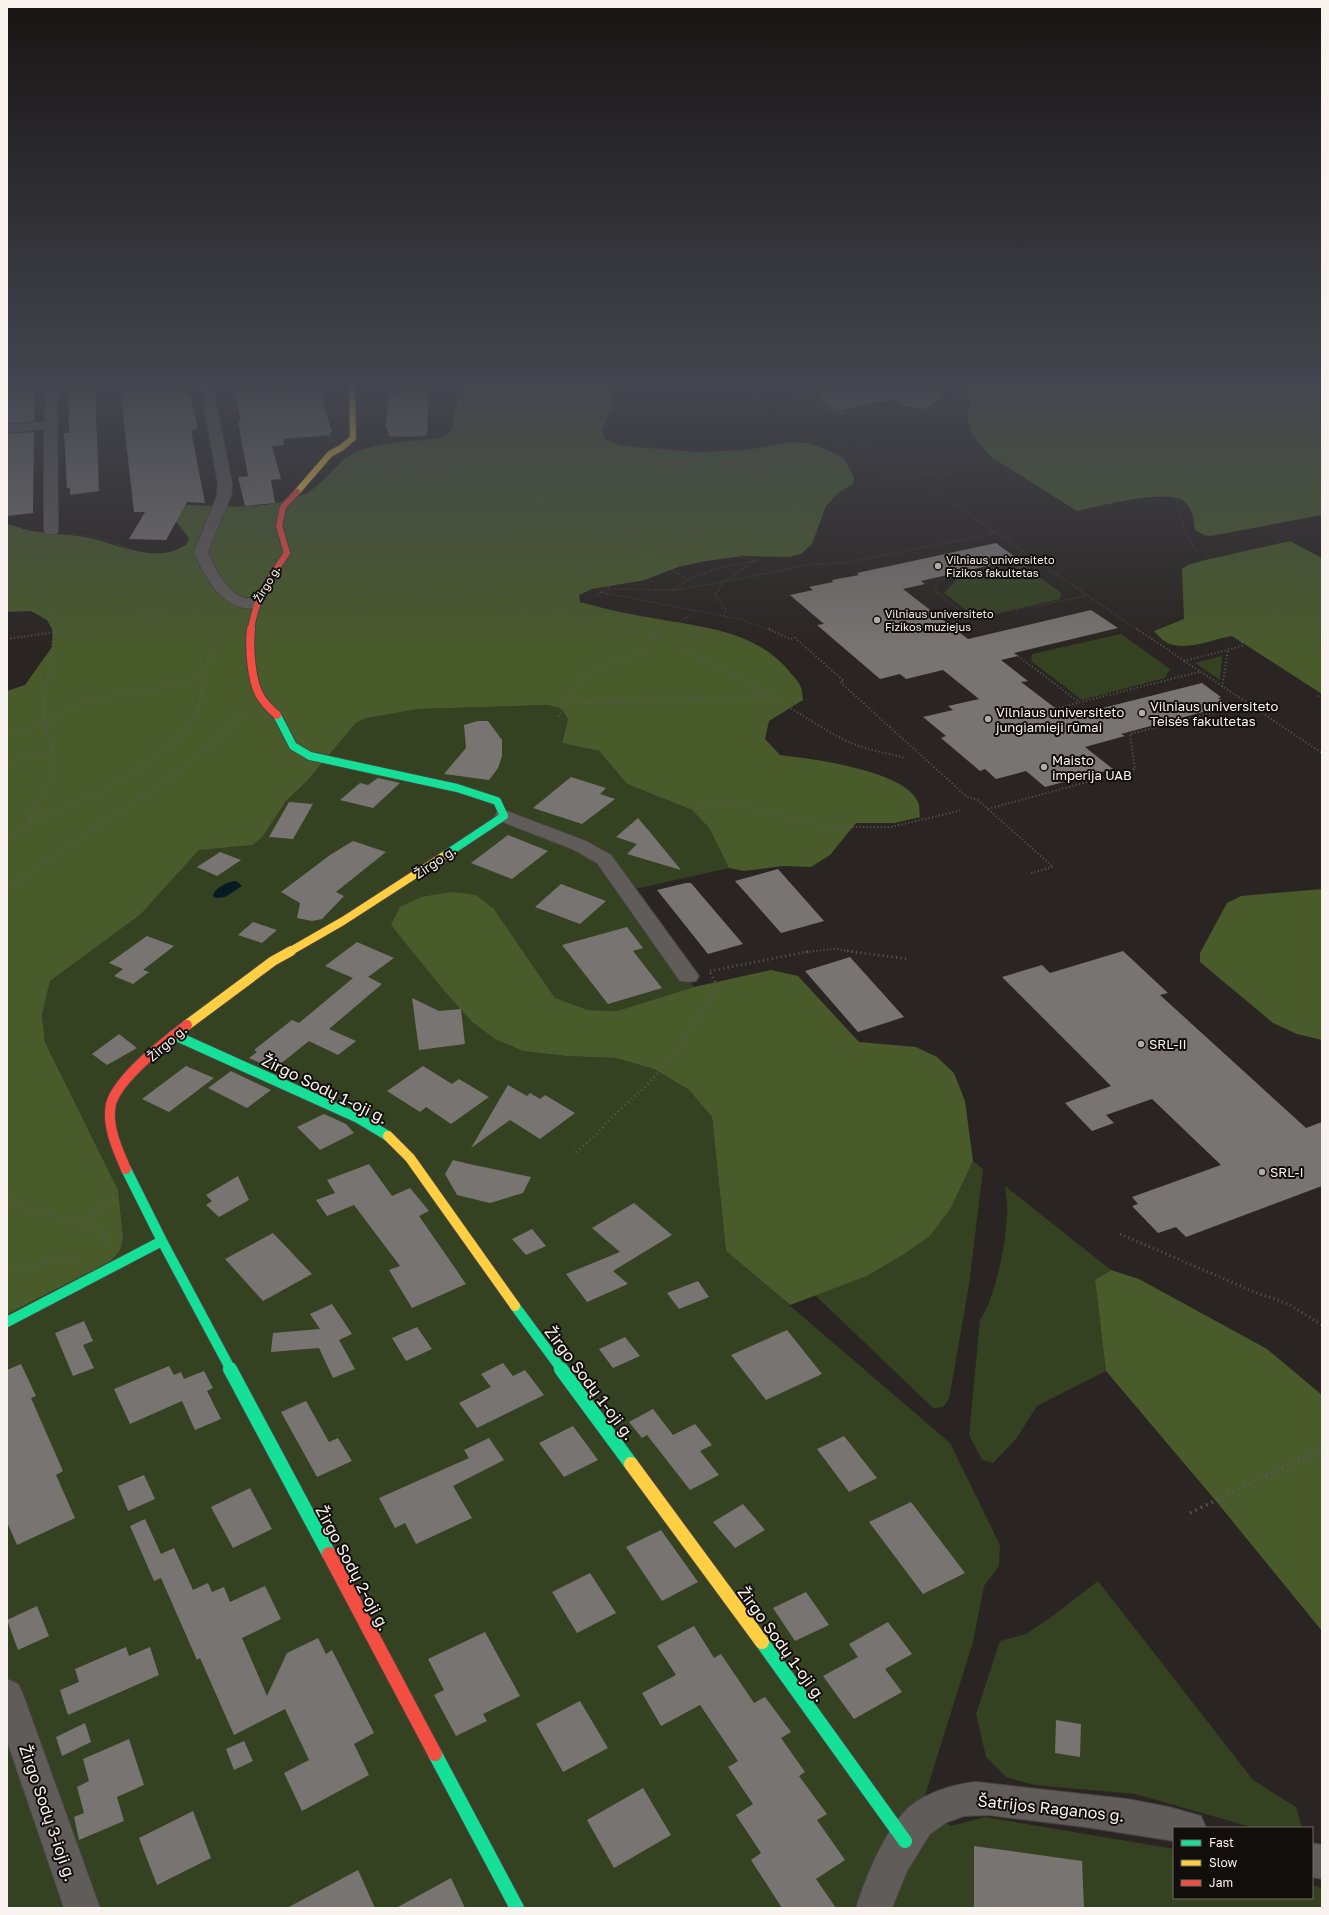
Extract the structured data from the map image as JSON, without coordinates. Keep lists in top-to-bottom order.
{
  "streets": {
    "street": [
      "Žirgo g.",
      "Žirgo Sodų 1-oji g.",
      "Žirgo Sodų 2-oji g.",
      "Šatrijos Raganos g.",
      "Žirgo Sodų 3-ioji g."
    ]
  },
  "crossings": [
    ["Žirgo g.", "Žirgo Sodų 1-oji g."],
    ["Žirgo g.", "Žirgo Sodų 2-oji g."],
    ["Žirgo Sodų 1-oji g.", "Šatrijos Raganos g."]
  ],
  "places": [
    "Vilniaus universiteto Fizikos fakultetas",
    "Vilniaus universiteto Fizikos muziejus",
    "Vilniaus universiteto Teisės fakultetas",
    "Vilniaus universiteto jungiamieji rūmai",
    "Maisto imperija UAB",
    "SRL-II",
    "SRL-I"
  ],
  "legend": ["Fast", "Slow", "Jam"]
}
